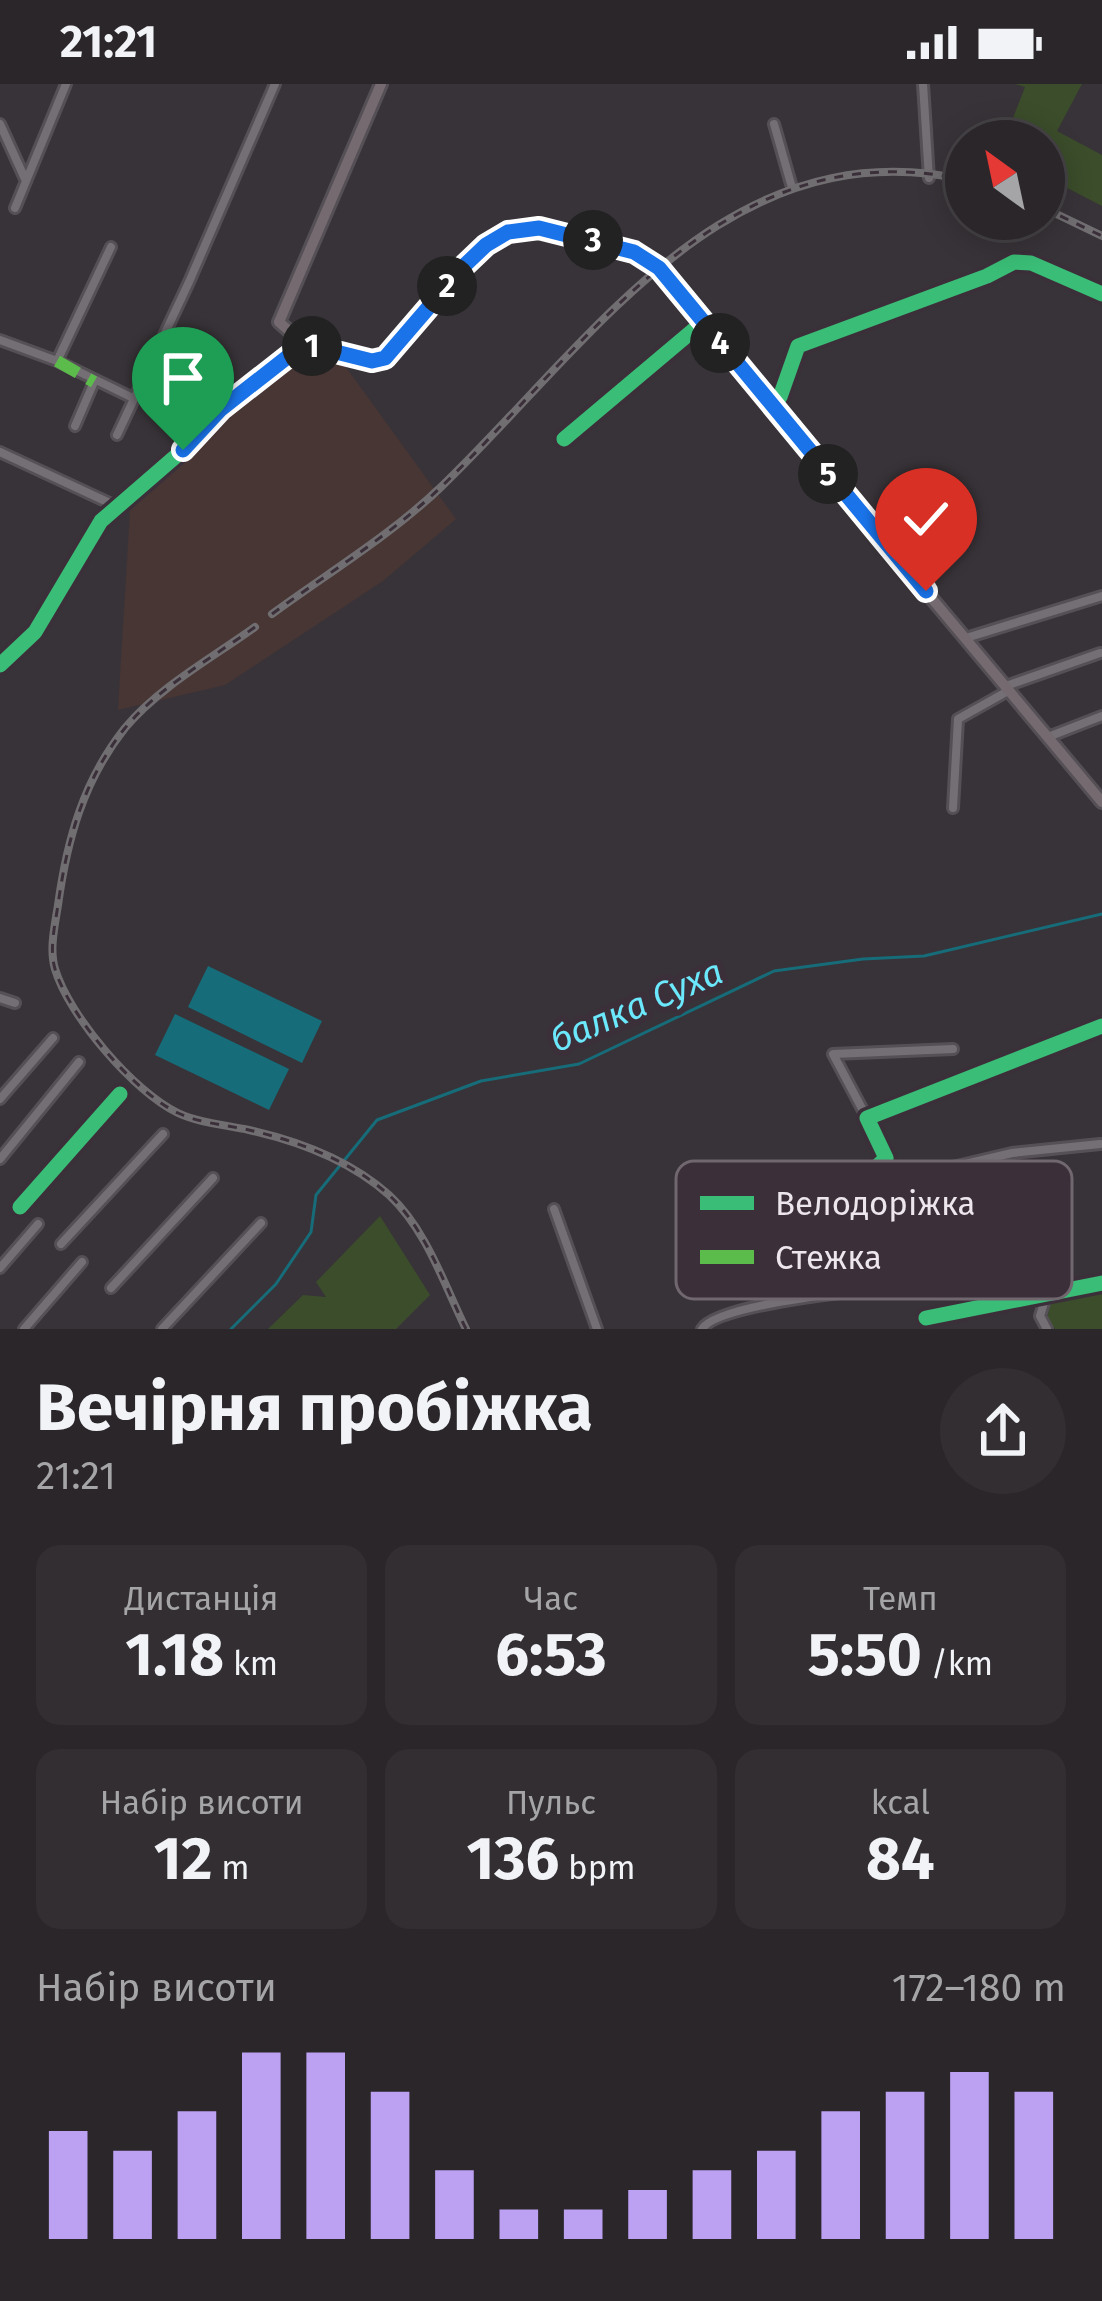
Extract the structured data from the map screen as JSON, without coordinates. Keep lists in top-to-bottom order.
{
  "water": ["балка Суха"],
  "legend": ["Велодоріжка", "Стежка"],
  "north": "top left",
  "page": {
    "status": "21:21",
    "pins": [
      "3",
      "2",
      "4",
      "1",
      "5"
    ],
    "heading": ["Вечірня пробіжка", "21:21"],
    "stats": [
      ["Дистанція", "1.18 km"],
      ["Час", "6:53"],
      ["Темп", "5:50 /km"],
      ["Набір висоти", "12 m"],
      ["Пульс", "136 bpm"],
      ["kcal", "84"]
    ],
    "chart": ["Набір висоти", "172–180 m"]
  }
}
